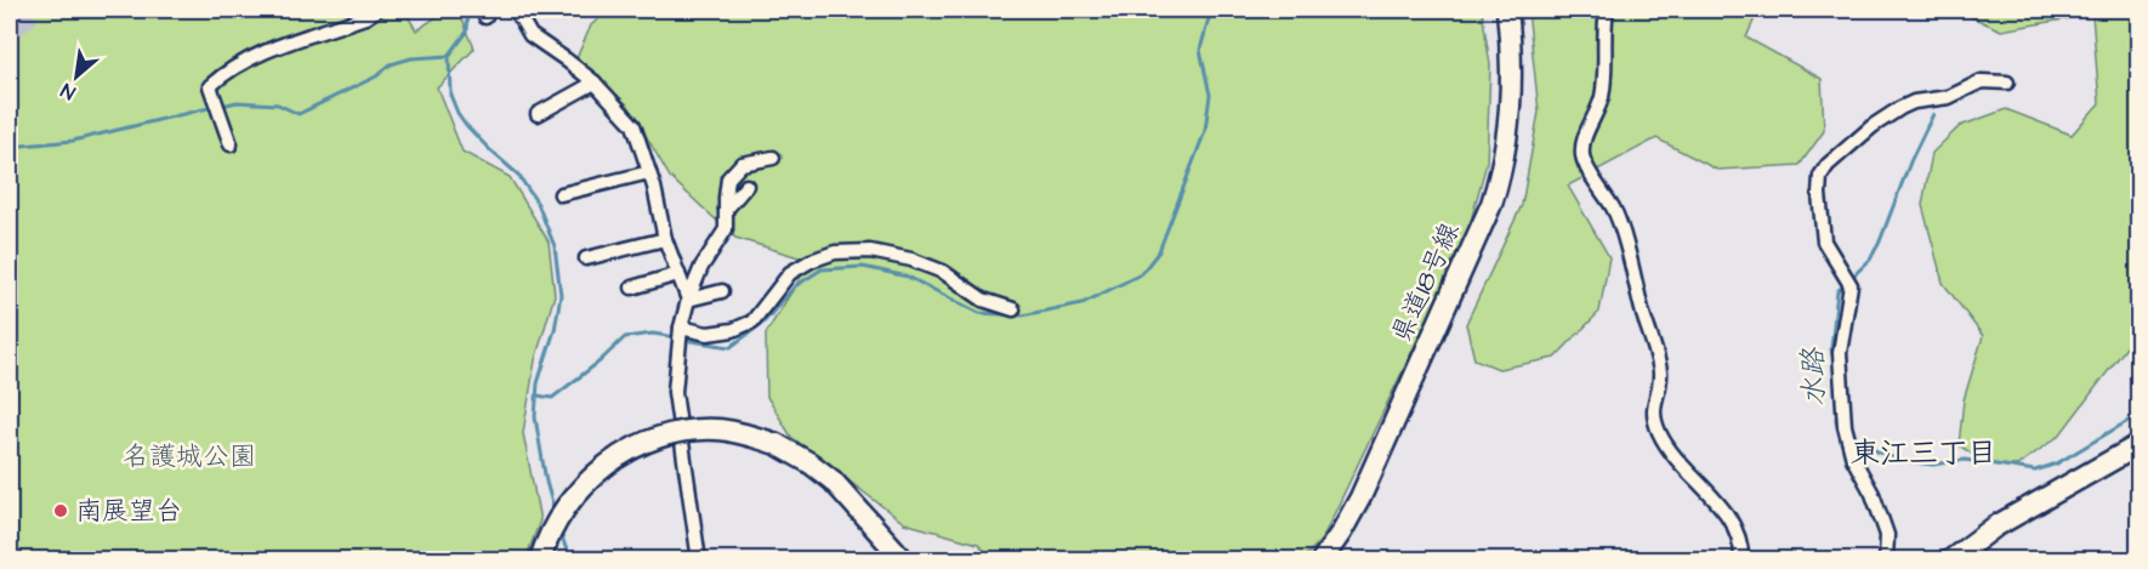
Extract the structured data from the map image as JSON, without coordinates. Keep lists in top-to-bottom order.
{
  "streets": {
    "main road": ["県道18号線"]
  },
  "districts": ["東江三丁目"],
  "water": ["水路"],
  "parks": ["名護城公園"],
  "places": ["南展望台"],
  "north": "bottom left"
}
